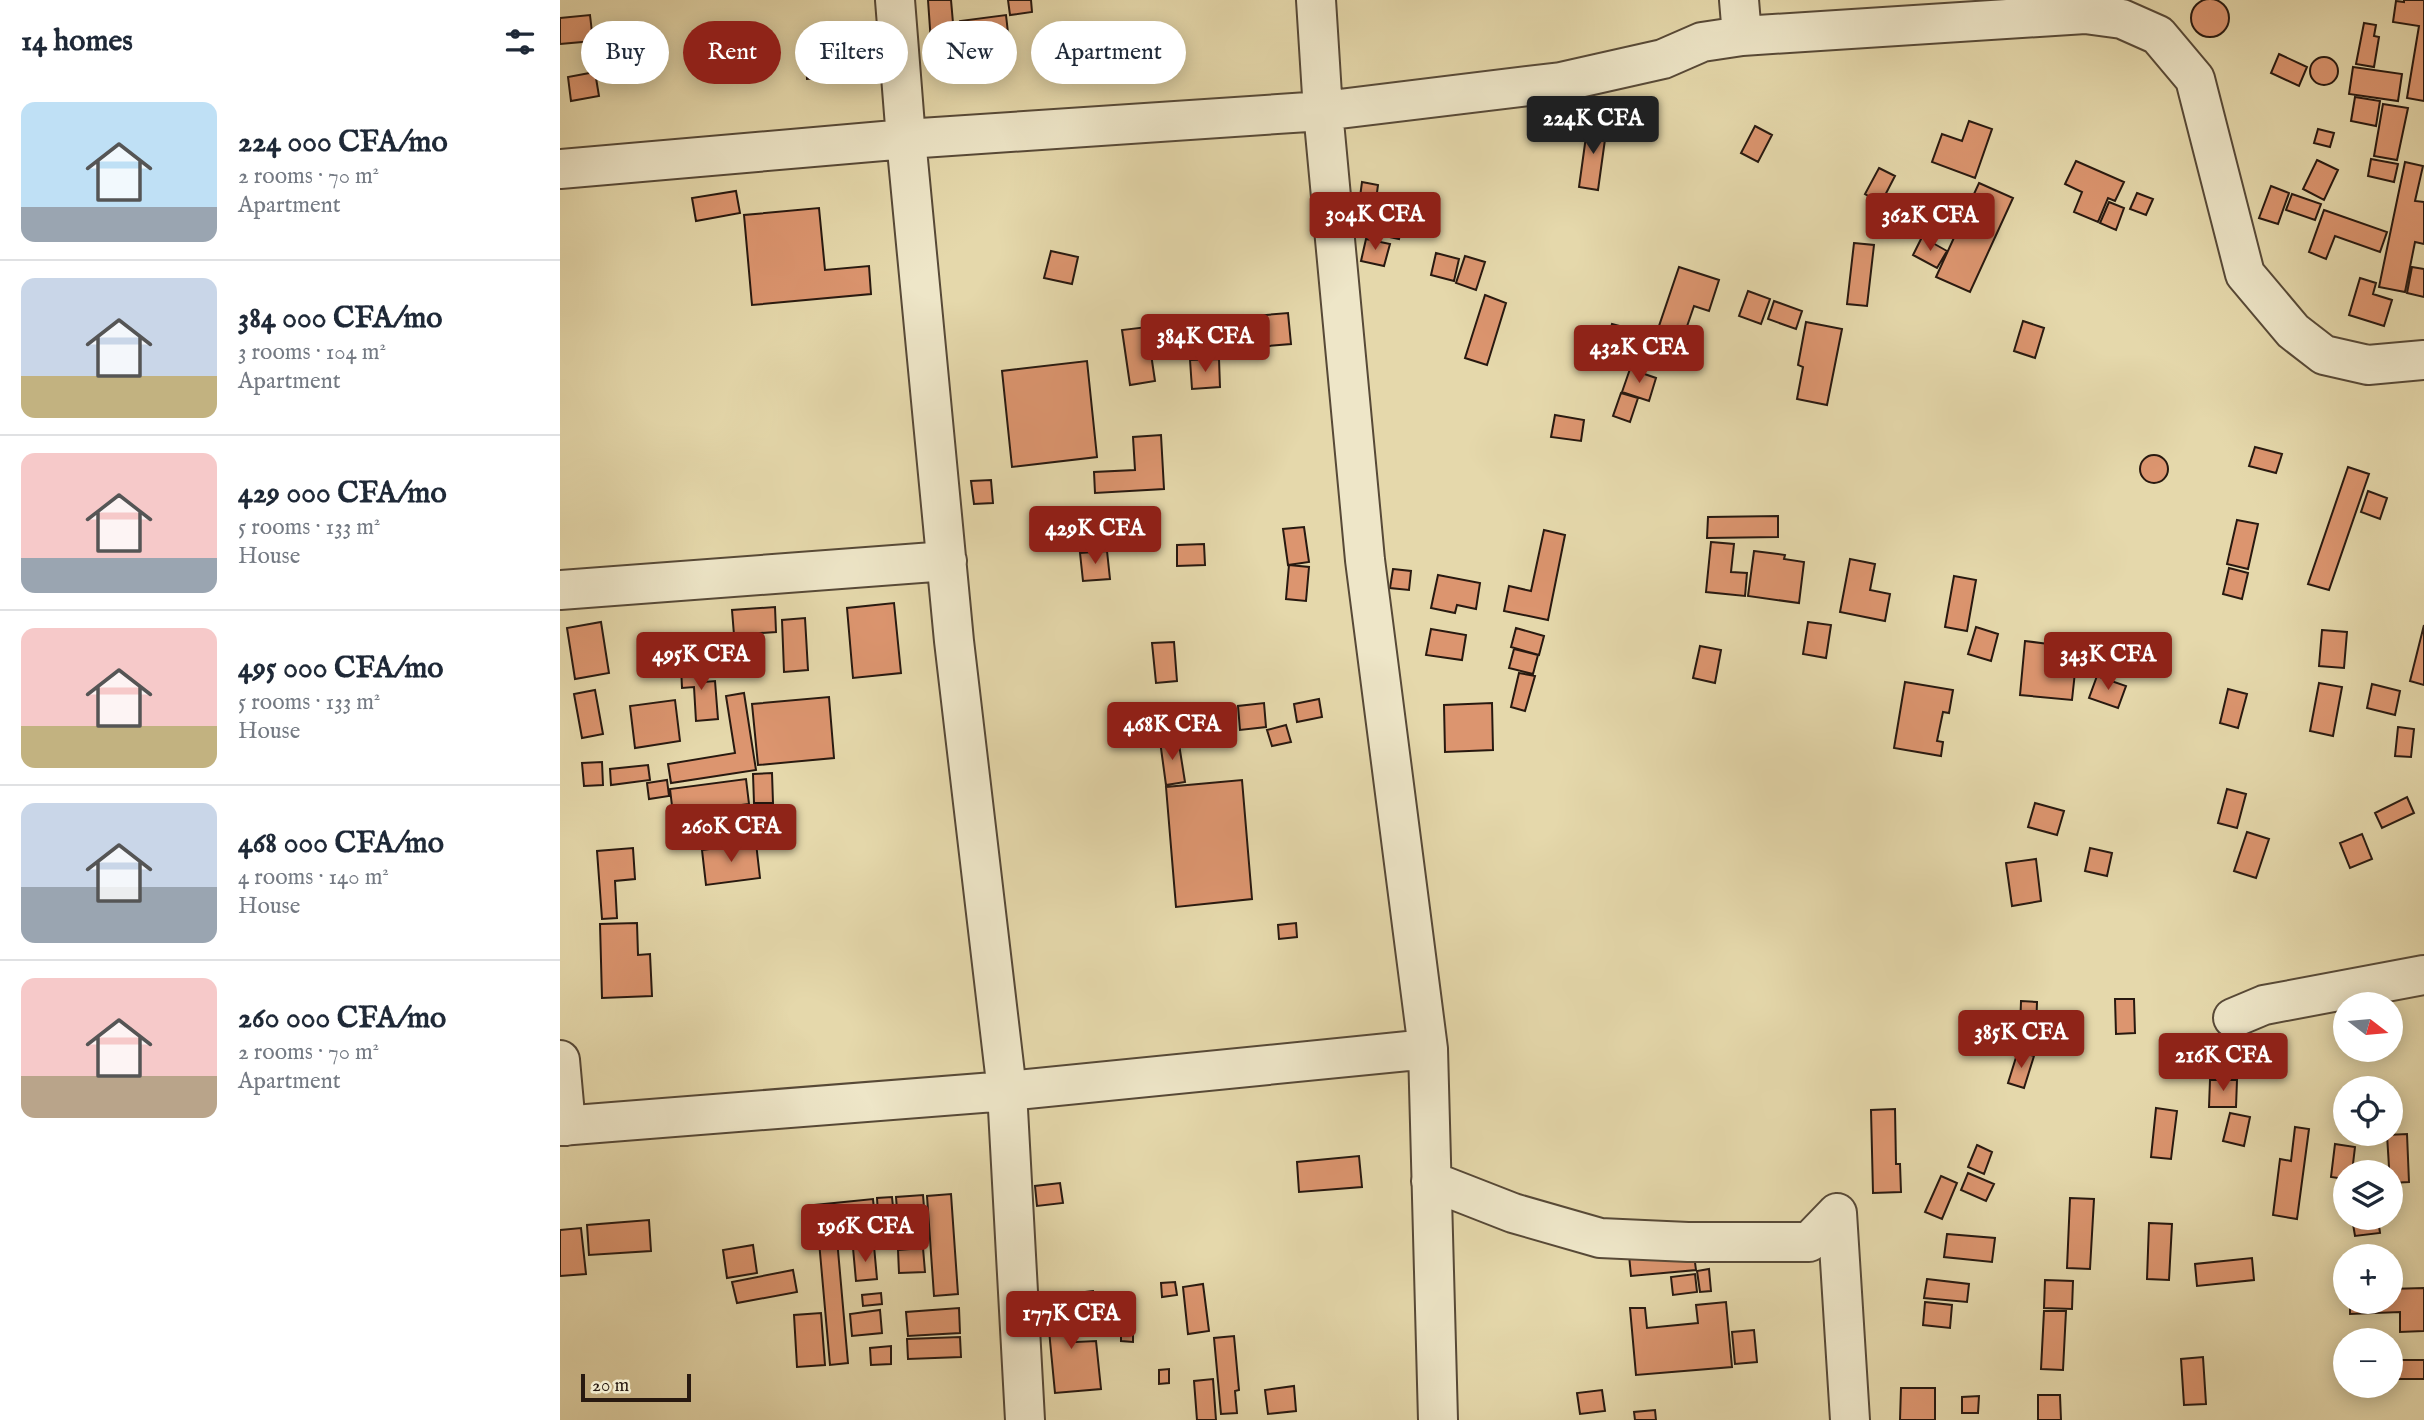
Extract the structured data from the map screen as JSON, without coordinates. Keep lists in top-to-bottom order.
{
  "scale_bar": "20 m",
  "north": "right",
  "page": {
    "heading": "14 homes",
    "chip": [
      "Buy",
      "Rent",
      "Filters",
      "New",
      "Apartment"
    ],
    "list": [
      {
        "name": "224 000 CFA/mo",
        "note": "2 rooms · 70 m² · Apartment"
      },
      {
        "name": "384 000 CFA/mo",
        "note": "3 rooms · 104 m² · Apartment"
      },
      {
        "name": "429 000 CFA/mo",
        "note": "5 rooms · 133 m² · House"
      },
      {
        "name": "495 000 CFA/mo",
        "note": "5 rooms · 133 m² · House"
      },
      {
        "name": "468 000 CFA/mo",
        "note": "4 rooms · 140 m² · House"
      },
      {
        "name": "260 000 CFA/mo",
        "note": "2 rooms · 70 m² · Apartment"
      }
    ],
    "price": [
      "224K CFA",
      "304K CFA",
      "362K CFA",
      "384K CFA",
      "432K CFA",
      "429K CFA",
      "495K CFA",
      "343K CFA",
      "468K CFA",
      "260K CFA",
      "385K CFA",
      "216K CFA",
      "196K CFA",
      "177K CFA"
    ],
    "map_buttons": ["+", "−"],
    "scale": "20 m"
  }
}
